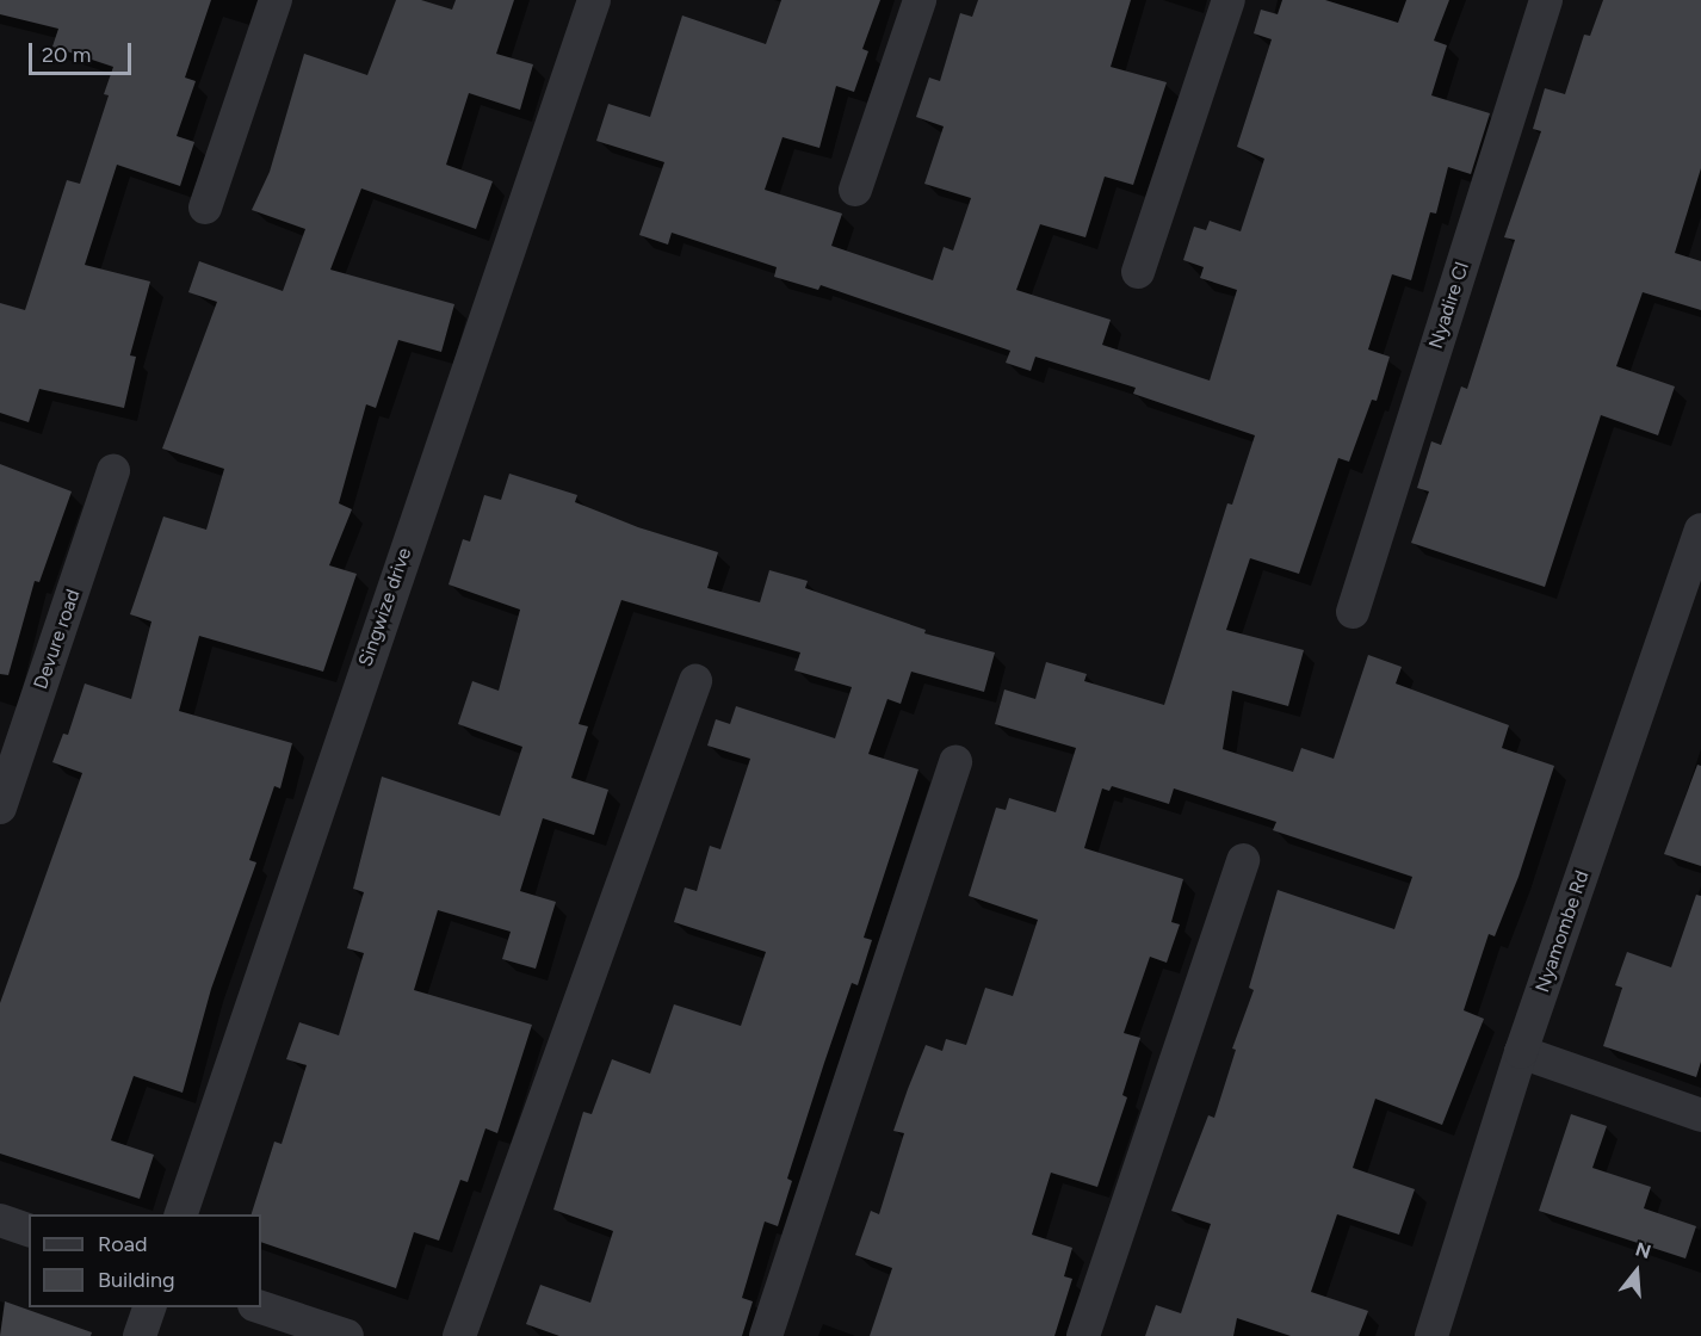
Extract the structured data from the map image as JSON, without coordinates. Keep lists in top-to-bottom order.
{
  "streets": {
    "street": [
      "Nyadire Cl",
      "Singwize drive",
      "Devure road",
      "Nyamombe Rd"
    ]
  },
  "legend": ["Road", "Building"],
  "scale_bar": "20 m",
  "north": "top"
}
